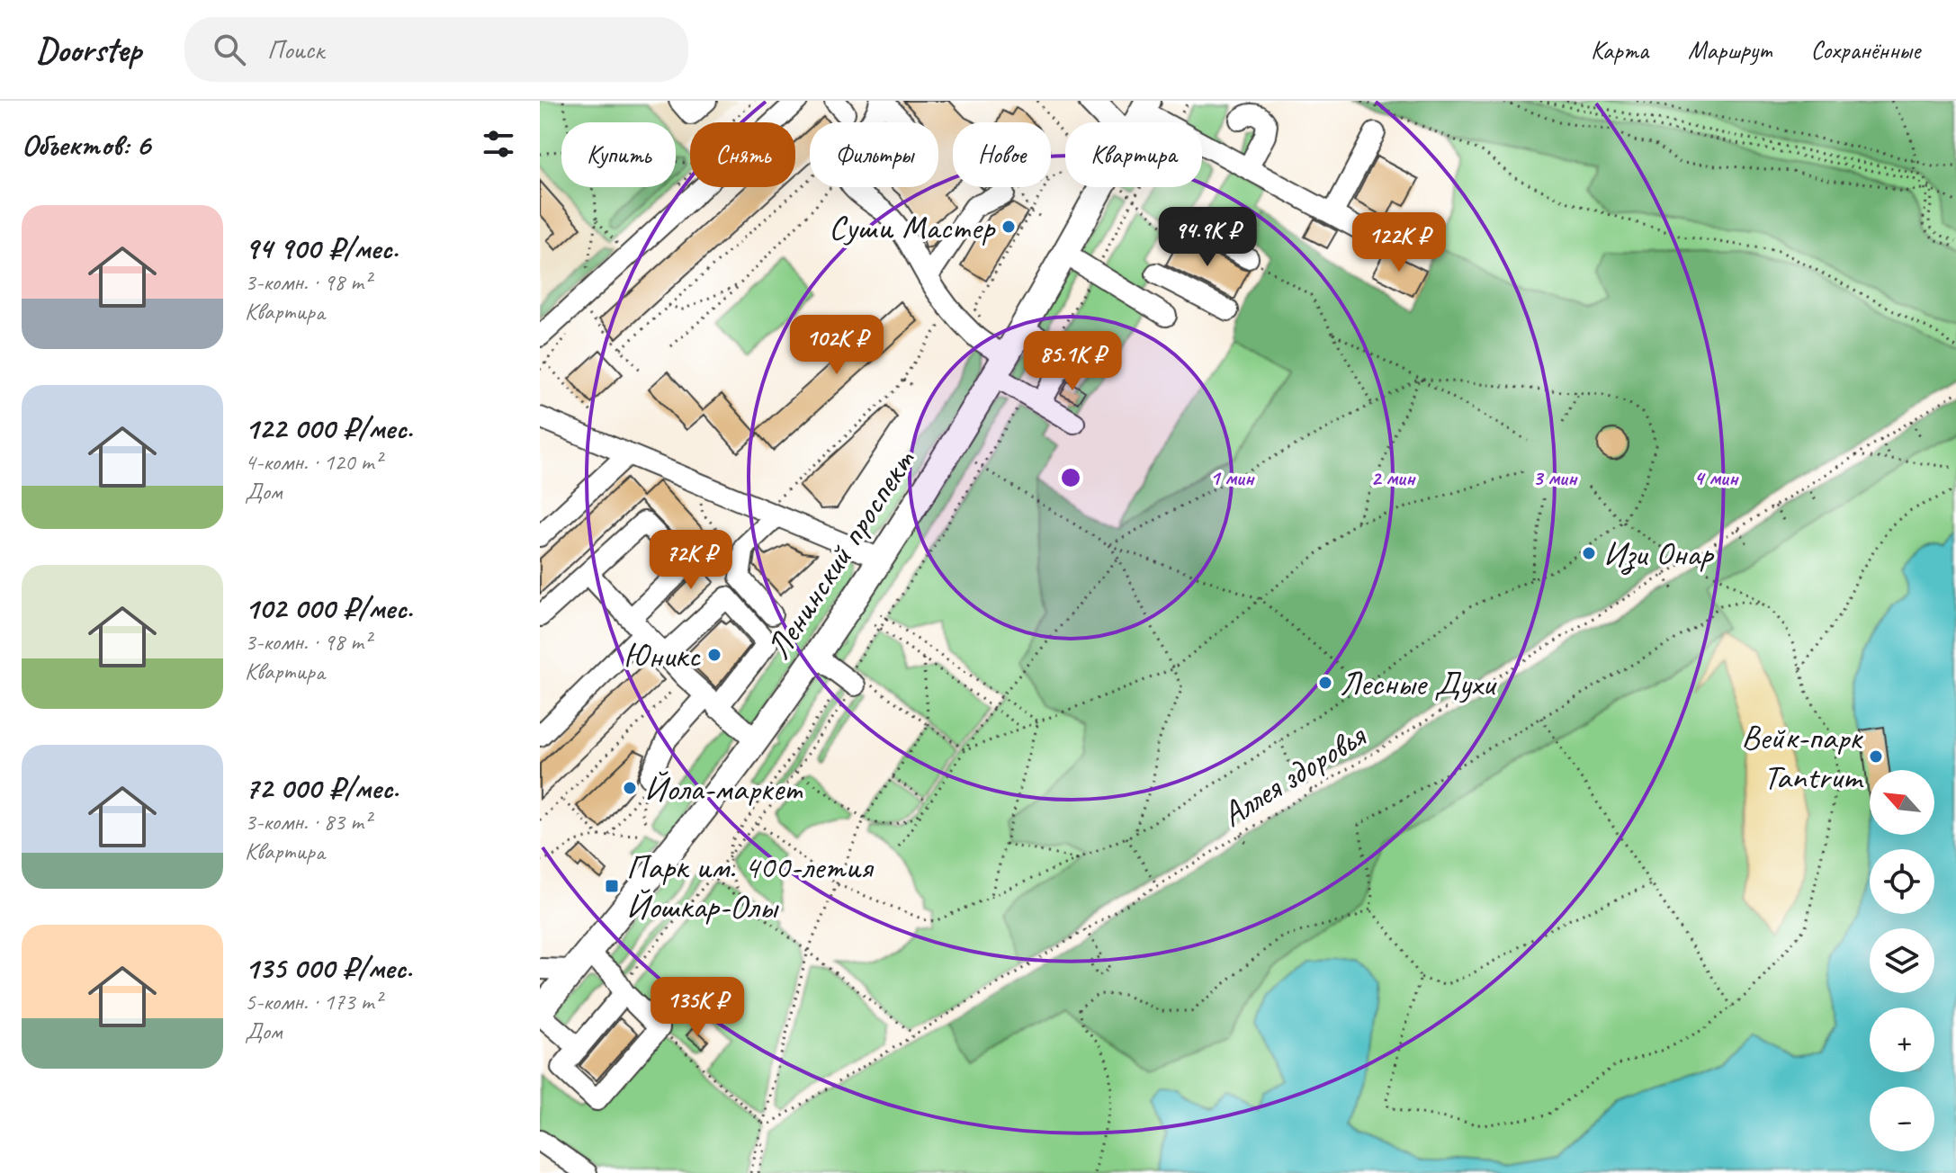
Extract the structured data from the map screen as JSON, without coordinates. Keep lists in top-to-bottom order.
{
  "streets": {
    "main road": ["Ленинский проспект"],
    "path": ["Аллея здоровья"]
  },
  "places": {
    "other": [
      "Суши Мастер",
      "Изи Онар",
      "Юникс",
      "Лесные Духи",
      "Вейк-парк Tantrum",
      "Йола-маркет"
    ],
    "transit": ["Парк им. 400-летия Йошкар-Олы"]
  },
  "north": "top left",
  "page": {
    "header": "Doorstep",
    "search": "Поиск",
    "nav": ["Карта", "Маршрут", "Сохранённые"],
    "heading": "Объектов: 6",
    "chip": [
      "Купить",
      "Снять",
      "Фильтры",
      "Новое",
      "Квартира"
    ],
    "list": [
      {
        "name": "94 900 ₽/мес.",
        "note": "3-комн. · 98 m² · Квартира"
      },
      {
        "name": "122 000 ₽/мес.",
        "note": "4-комн. · 120 m² · Дом"
      },
      {
        "name": "102 000 ₽/мес.",
        "note": "3-комн. · 98 m² · Квартира"
      },
      {
        "name": "72 000 ₽/мес.",
        "note": "3-комн. · 83 m² · Квартира"
      },
      {
        "name": "135 000 ₽/мес.",
        "note": "5-комн. · 173 m² · Дом"
      }
    ],
    "price": [
      "94.9K ₽",
      "122K ₽",
      "102K ₽",
      "85.1K ₽",
      "72K ₽",
      "135K ₽"
    ],
    "map_buttons": ["+", "−"]
  },
  "rings": [
    "1 мин",
    "2 мин",
    "3 мин",
    "4 мин"
  ]
}
